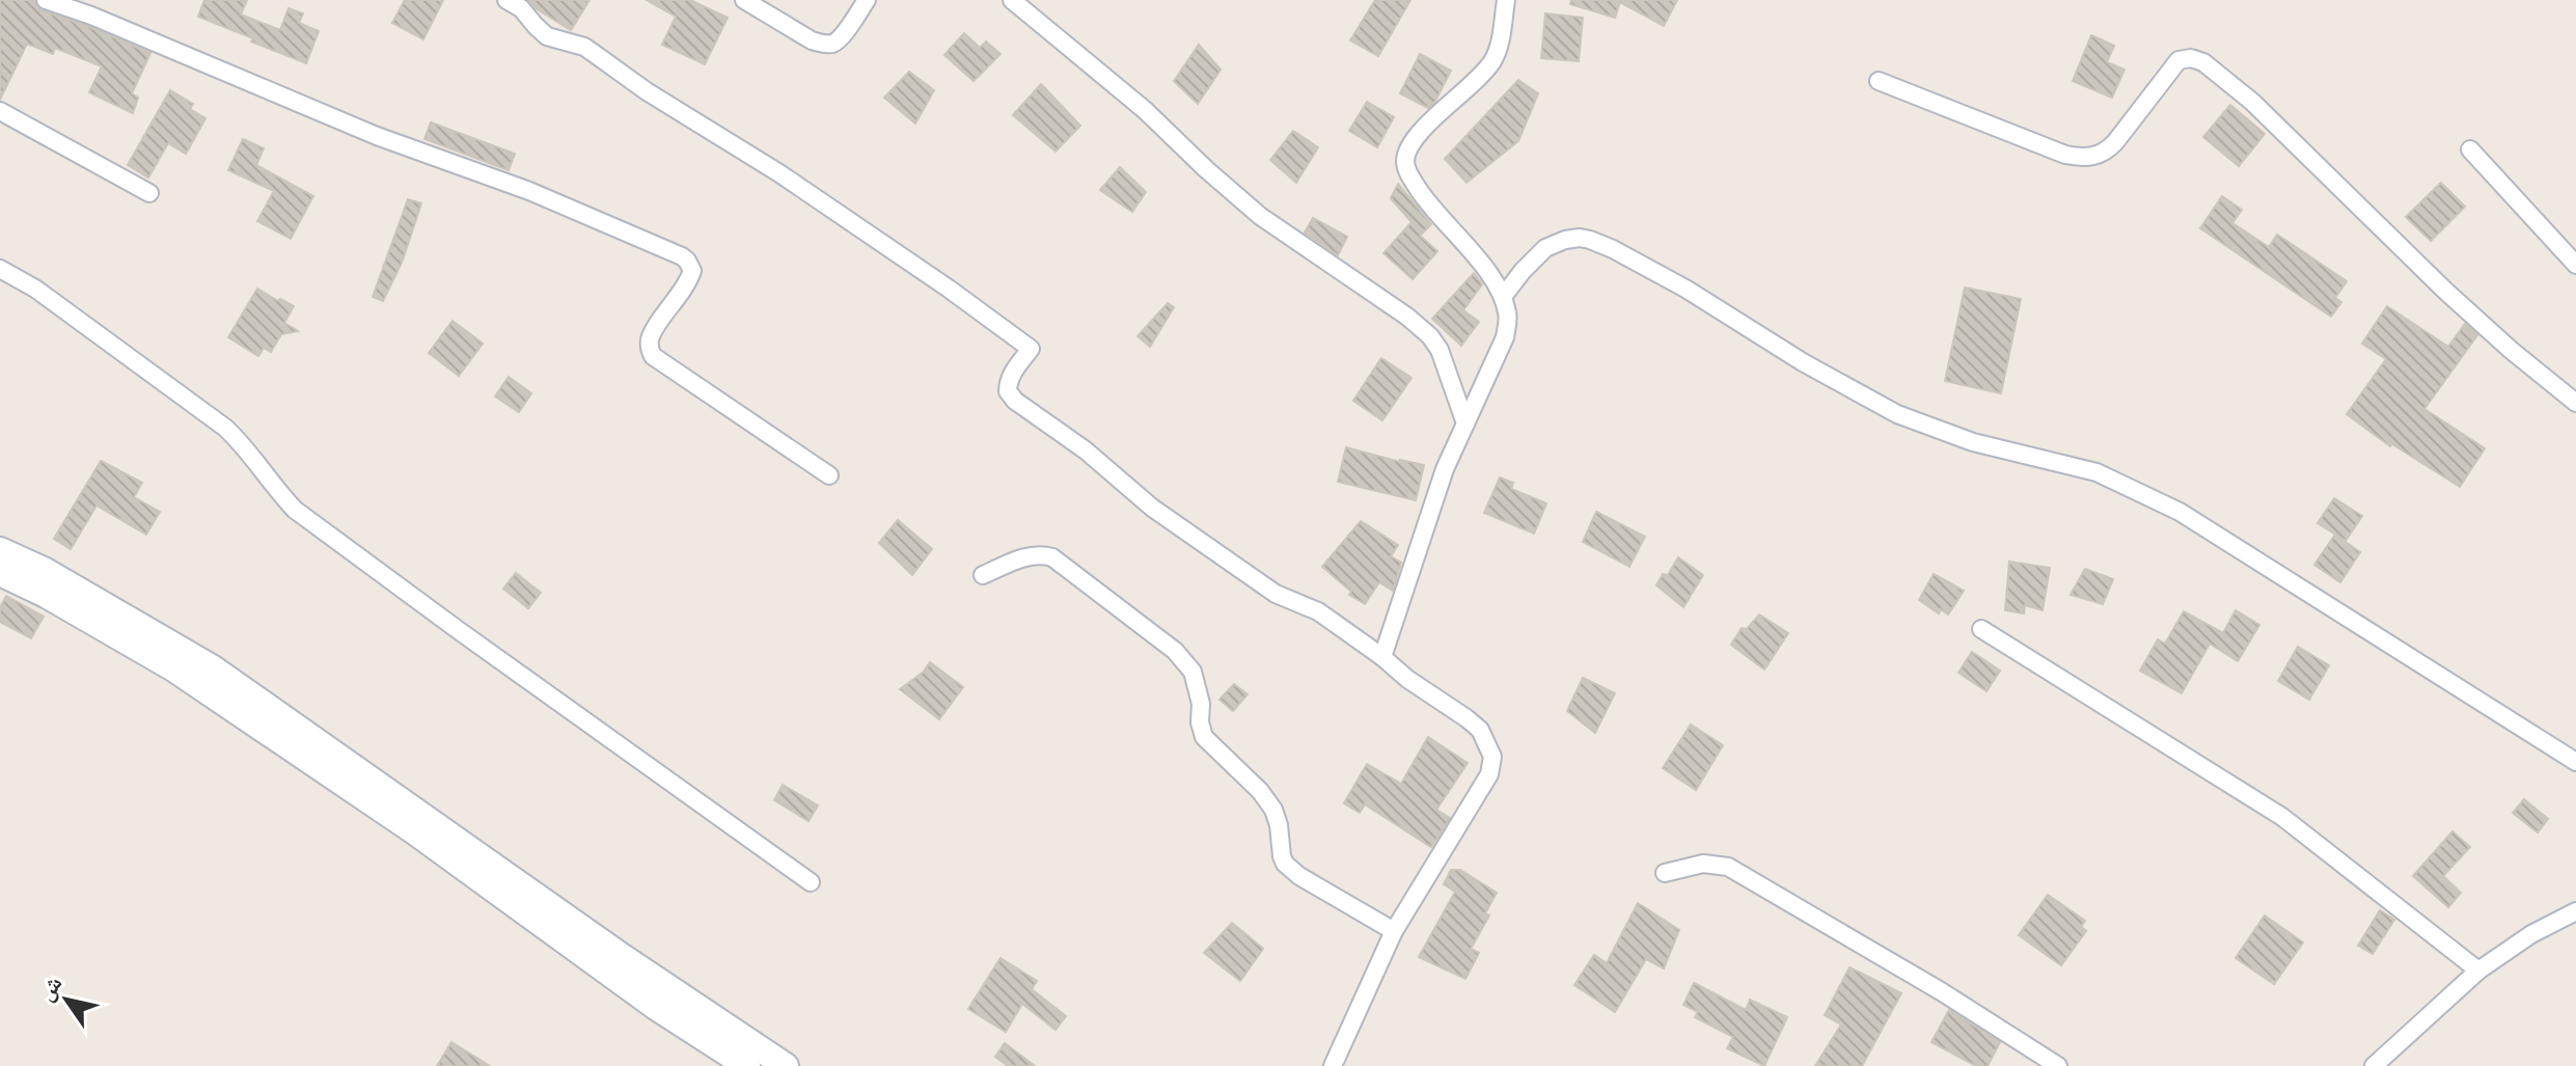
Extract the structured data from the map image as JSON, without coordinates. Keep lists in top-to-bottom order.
{
  "north": "top left"
}
